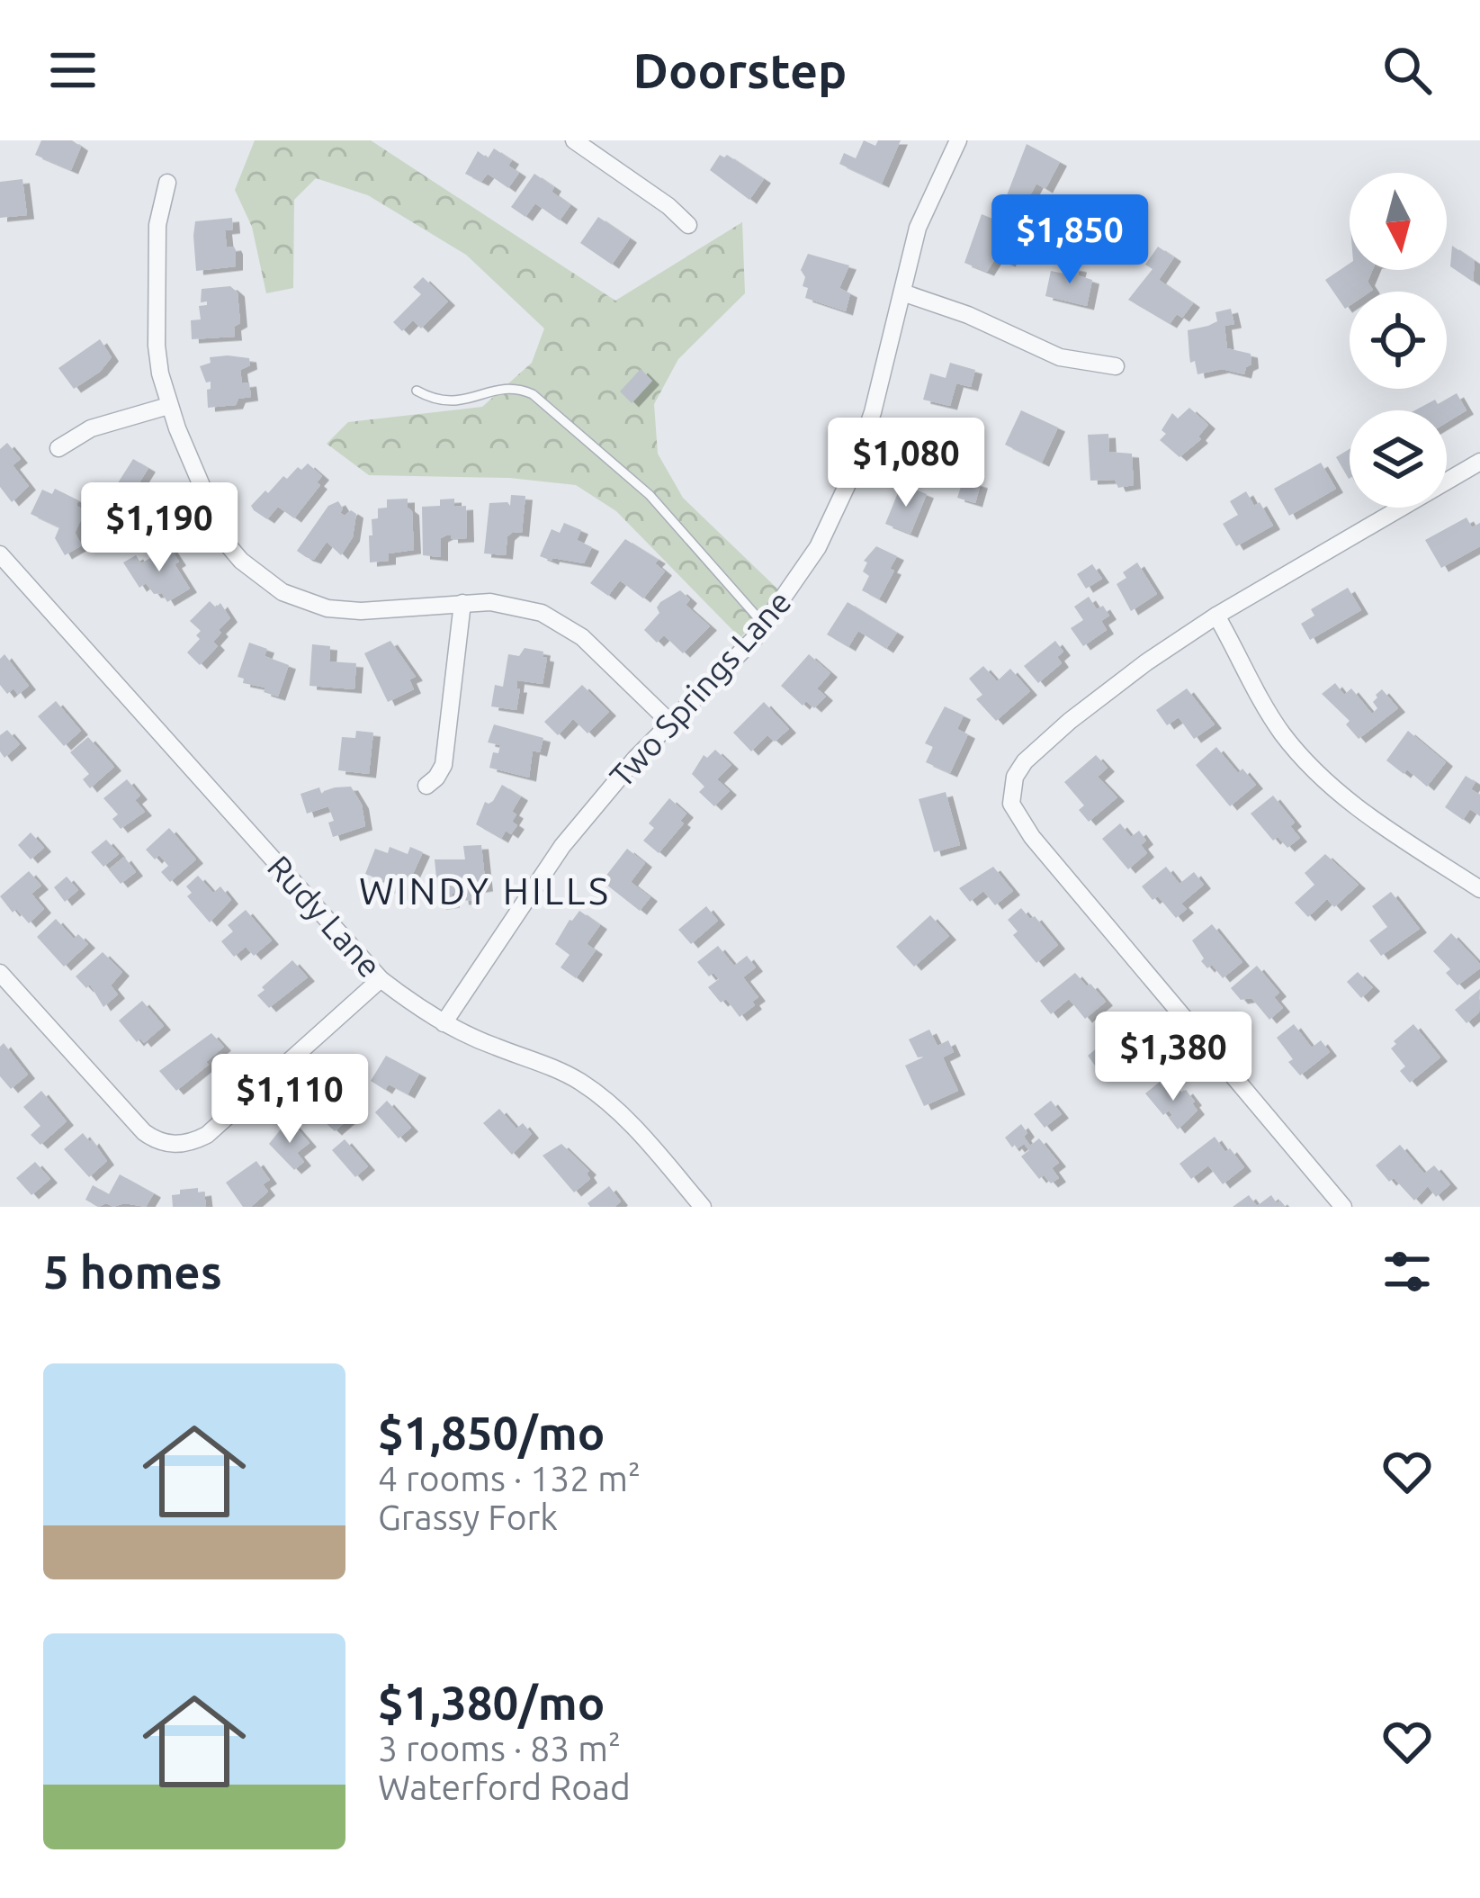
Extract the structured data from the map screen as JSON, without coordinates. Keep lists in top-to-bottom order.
{
  "streets": {
    "street": ["Two Springs Lane", "Rudy Lane"]
  },
  "crossings": [
    ["Two Springs Lane", "Rudy Lane"]
  ],
  "districts": ["WINDY HILLS"],
  "north": "bottom",
  "page": {
    "header": "Doorstep",
    "price": [
      "$1,850",
      "$1,080",
      "$1,190",
      "$1,380",
      "$1,110"
    ],
    "heading": "5 homes",
    "list": [
      {
        "name": "$1,850/mo",
        "note": "4 rooms · 132 m² · Grassy Fork"
      },
      {
        "name": "$1,380/mo",
        "note": "3 rooms · 83 m² · Waterford Road"
      }
    ]
  }
}
